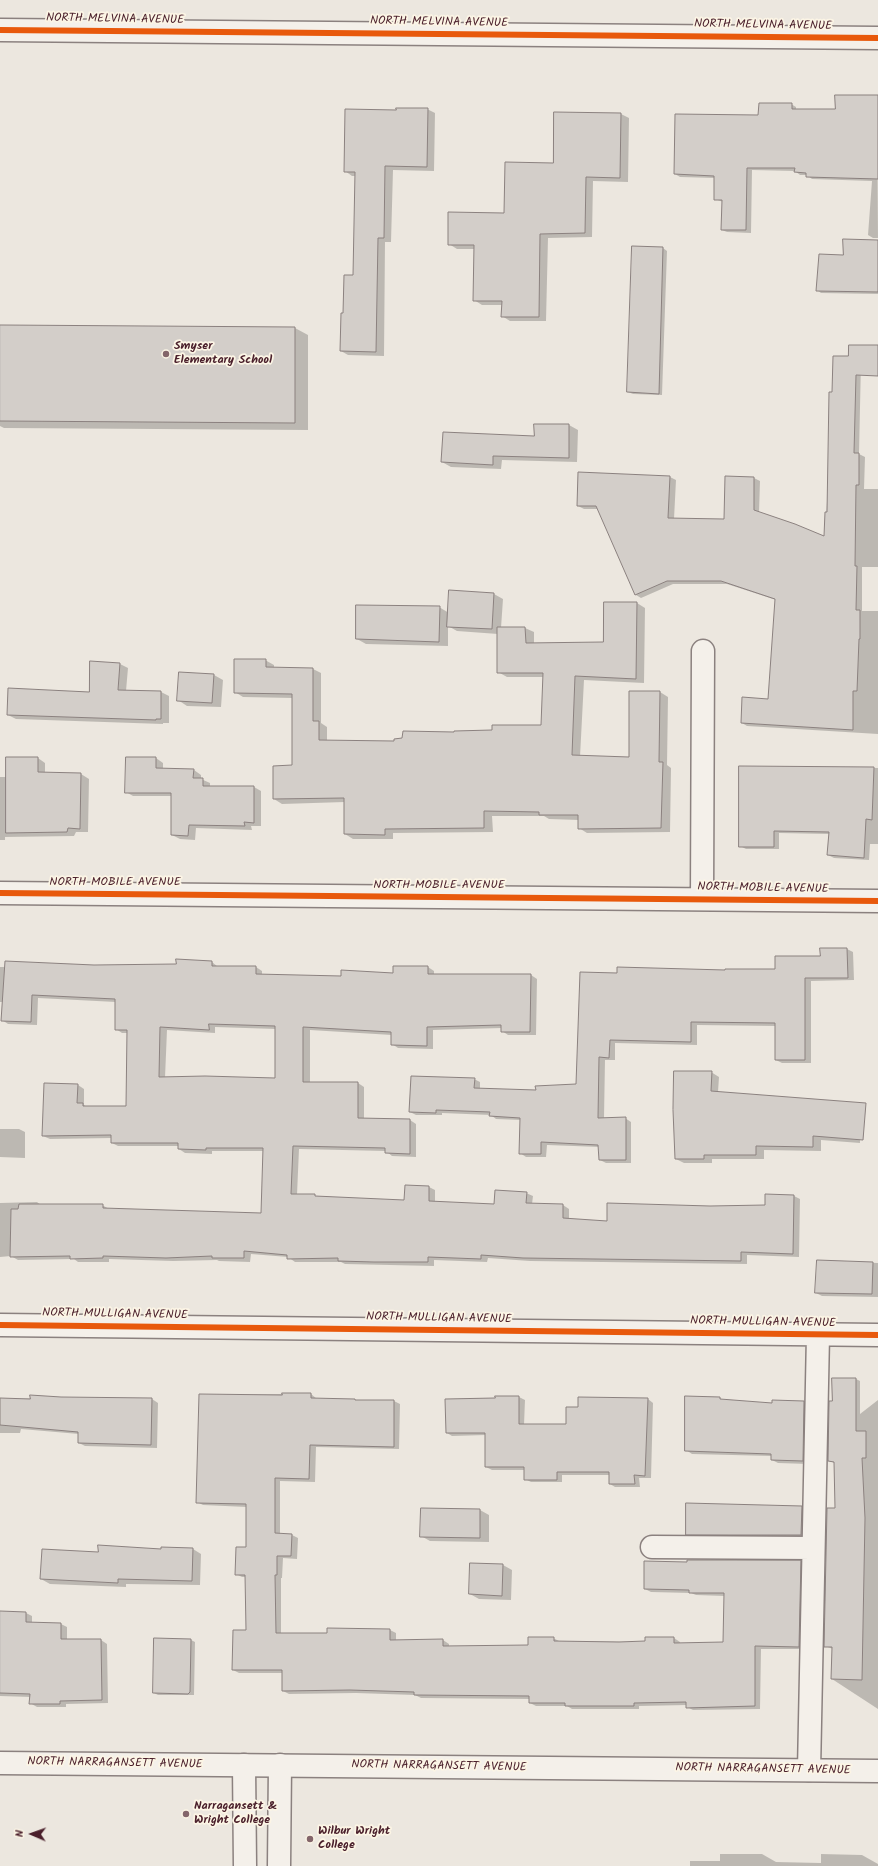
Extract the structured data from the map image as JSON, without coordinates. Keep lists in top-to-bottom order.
{
  "streets": {
    "street": [
      "NORTH MELVINA AVENUE",
      "NORTH MOBILE AVENUE",
      "NORTH MULLIGAN AVENUE",
      "NORTH NARRAGANSETT AVENUE"
    ]
  },
  "places": ["Smyser Elementary School", "Narragansett & Wright College", "Wilbur Wright College"],
  "north": "left"
}
